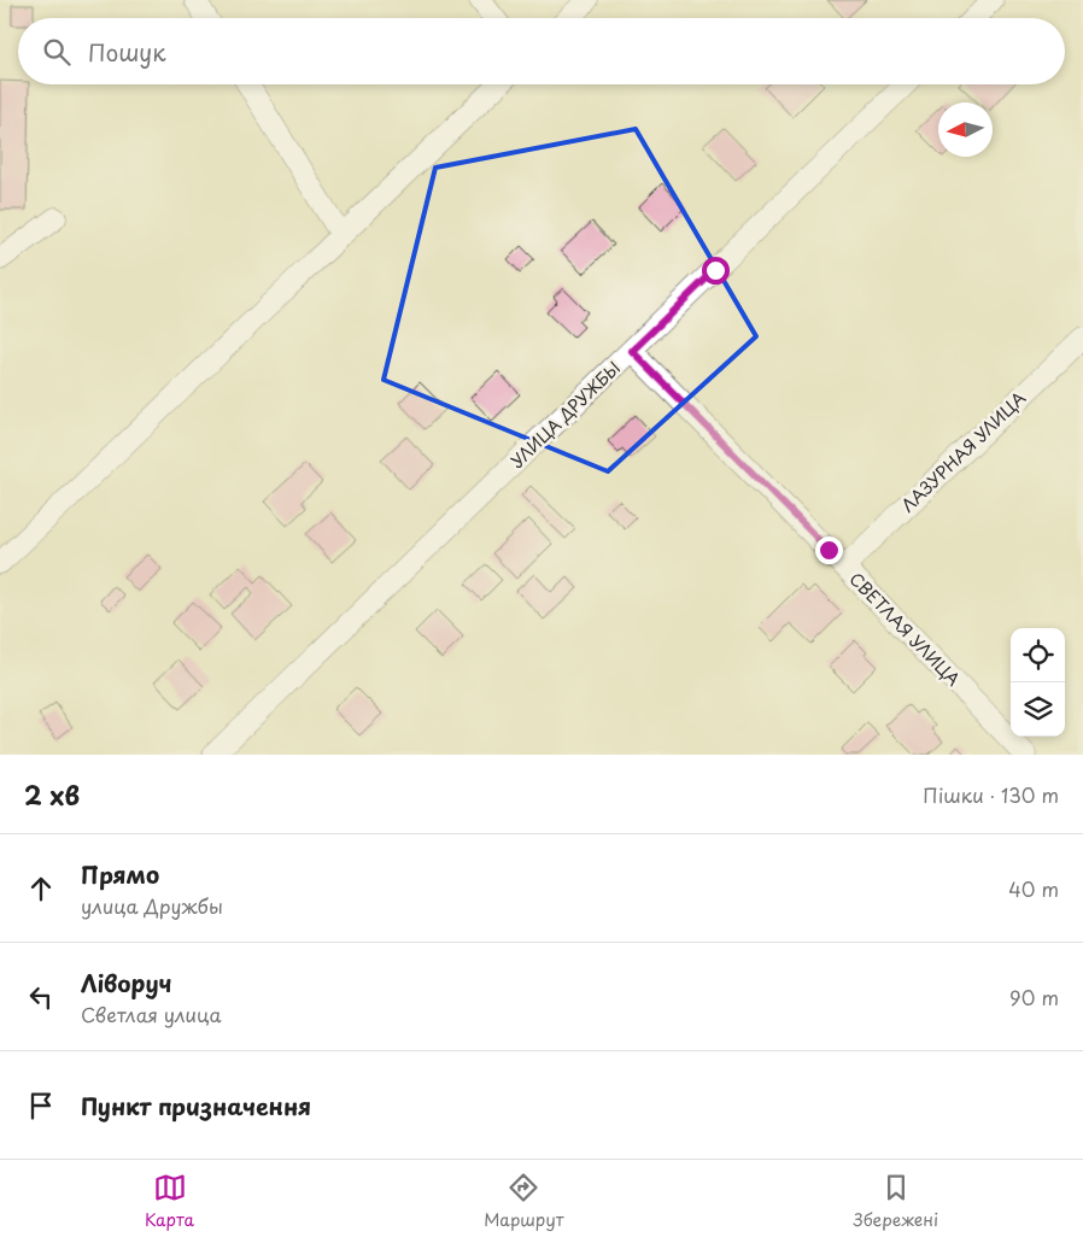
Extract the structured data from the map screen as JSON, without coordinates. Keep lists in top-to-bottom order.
{
  "streets": {
    "street": ["УЛИЦА ДРУЖБЫ", "ЛАЗУРНАЯ УЛИЦА", "СВЕТЛАЯ УЛИЦА"]
  },
  "crossings": [
    ["УЛИЦА ДРУЖБЫ", "СВЕТЛАЯ УЛИЦА"],
    ["ЛАЗУРНАЯ УЛИЦА", "СВЕТЛАЯ УЛИЦА"]
  ],
  "north": "left",
  "page": {
    "search": "Пошук",
    "heading": ["2 хв", "Пішки · 130 m"],
    "list": [
      ["Прямо", "улица Дружбы", "40 m"],
      ["Ліворуч", "Светлая улица", "90 m"],
      "Пункт призначення"
    ],
    "nav": ["Карта", "Маршрут", "Збережені"]
  }
}
